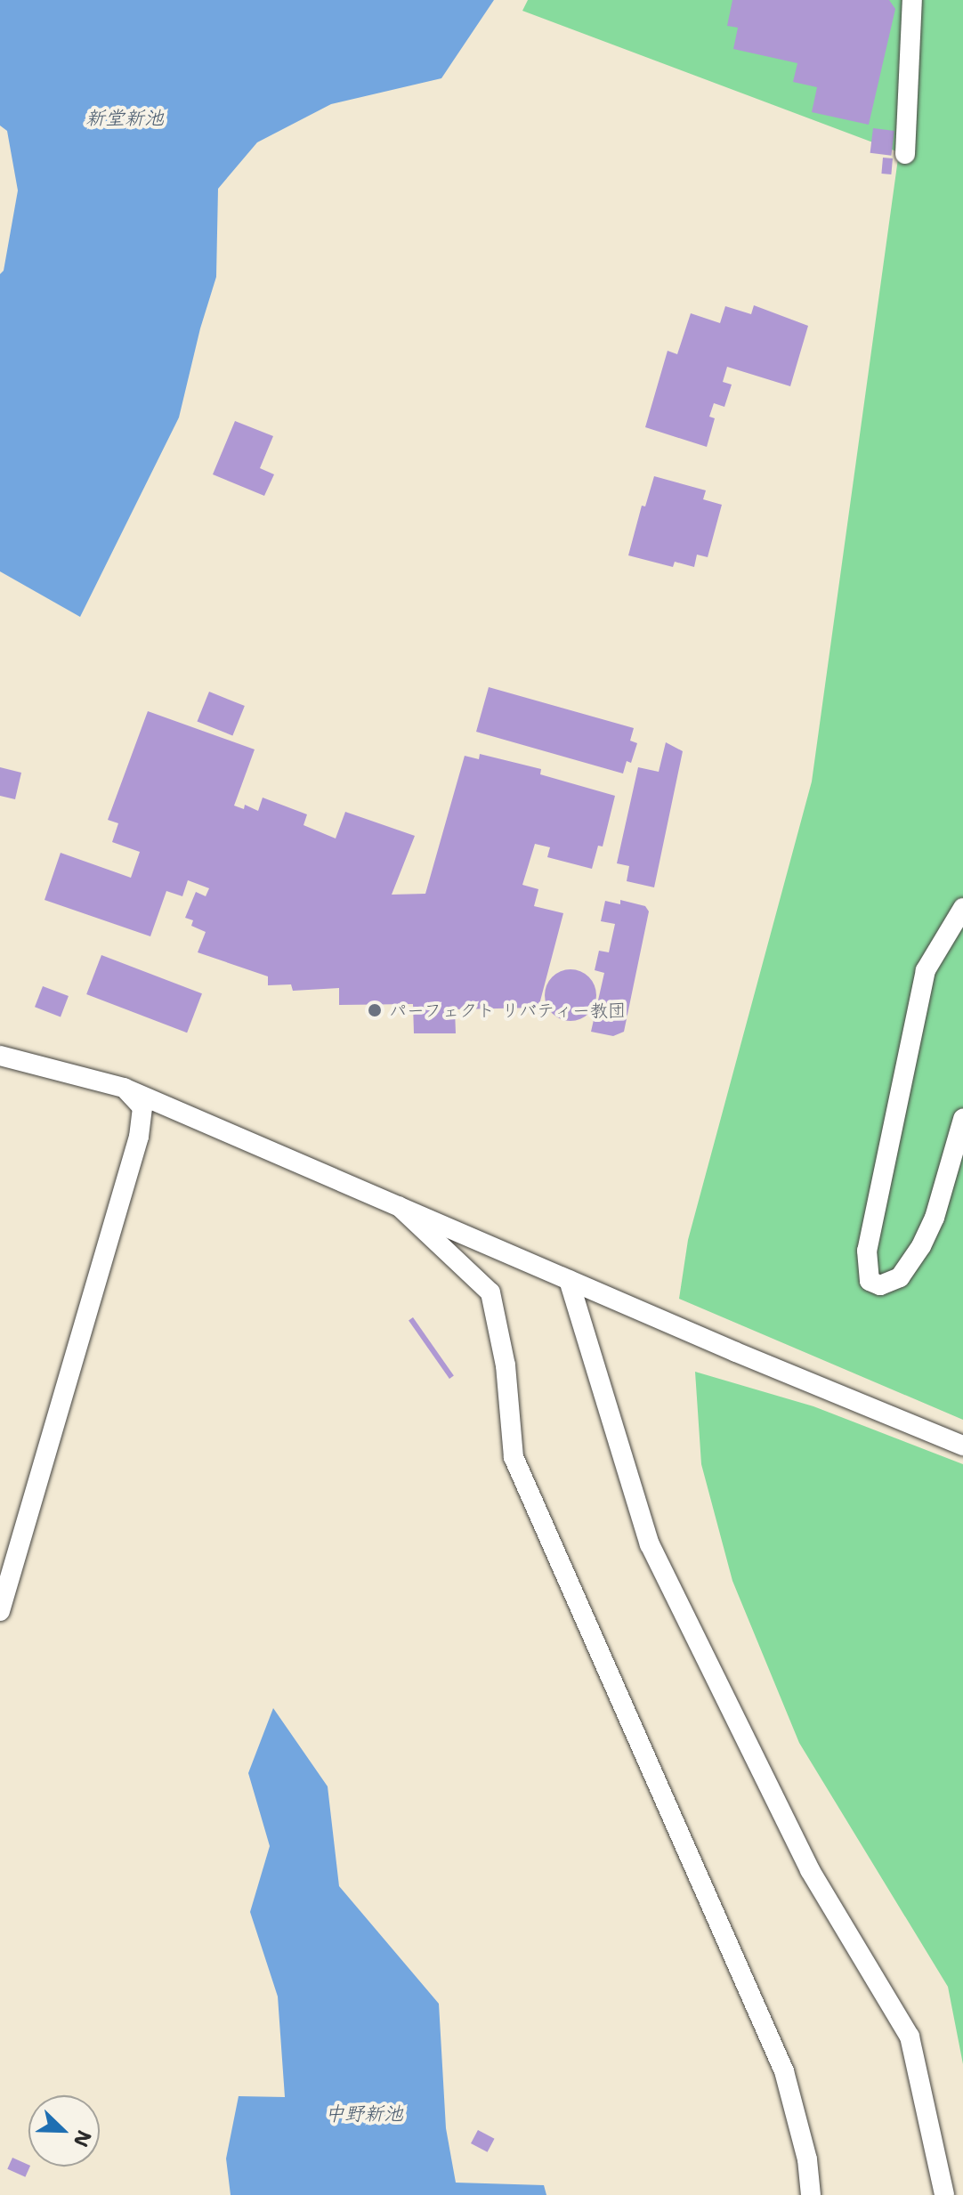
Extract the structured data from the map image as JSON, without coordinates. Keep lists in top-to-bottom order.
{
  "water": ["新堂新池", "中野新池"],
  "places": ["パーフェクト リバティー教団"],
  "north": "bottom right"
}
